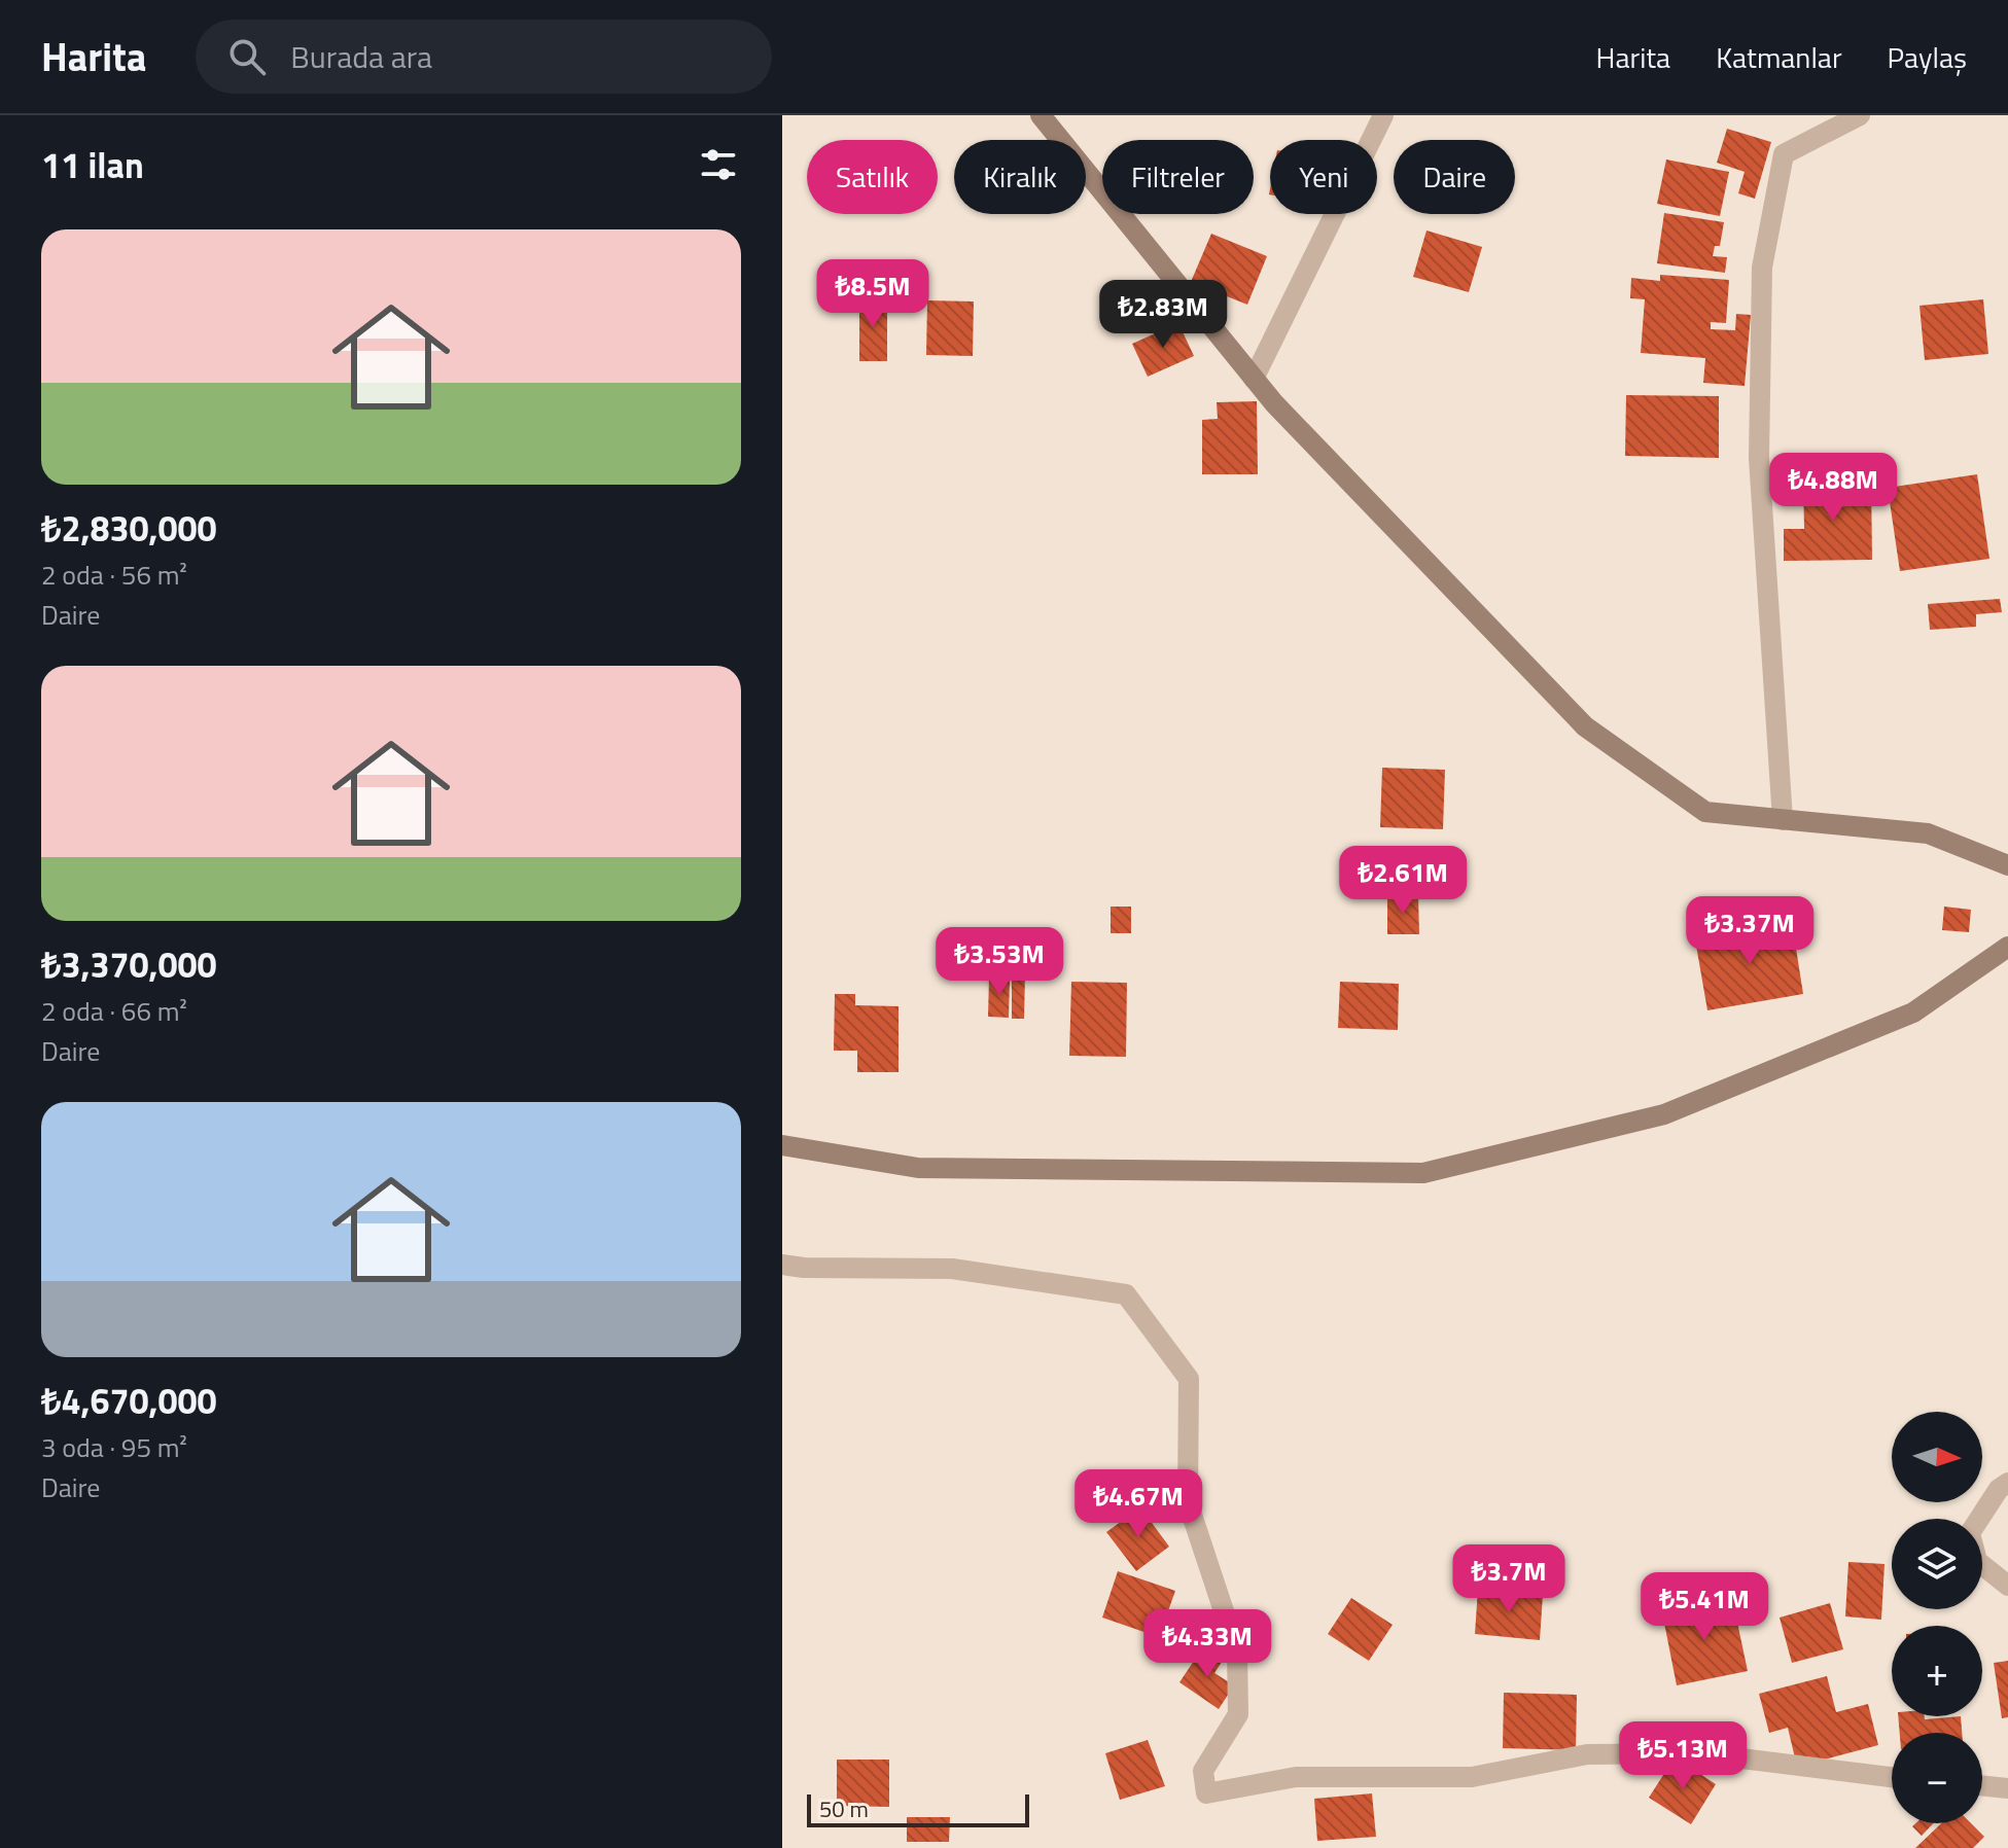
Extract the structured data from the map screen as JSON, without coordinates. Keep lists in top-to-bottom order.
{
  "scale_bar": "50 m",
  "north": "right",
  "page": {
    "header": "Harita",
    "search": "Burada ara",
    "nav": ["Harita", "Katmanlar", "Paylaş"],
    "heading": "11 ilan",
    "chip": [
      "Satılık",
      "Kiralık",
      "Filtreler",
      "Yeni",
      "Daire"
    ],
    "list": [
      {
        "name": "₺2,830,000",
        "note": "2 oda · 56 m² · Daire"
      },
      {
        "name": "₺3,370,000",
        "note": "2 oda · 66 m² · Daire"
      },
      {
        "name": "₺4,670,000",
        "note": "3 oda · 95 m² · Daire"
      }
    ],
    "price": [
      "₺8.5M",
      "₺2.83M",
      "₺4.88M",
      "₺2.61M",
      "₺3.37M",
      "₺3.53M",
      "₺4.67M",
      "₺3.7M",
      "₺5.41M",
      "₺4.33M",
      "₺5.13M"
    ],
    "map_buttons": ["+", "−"],
    "scale": "50 m"
  }
}
